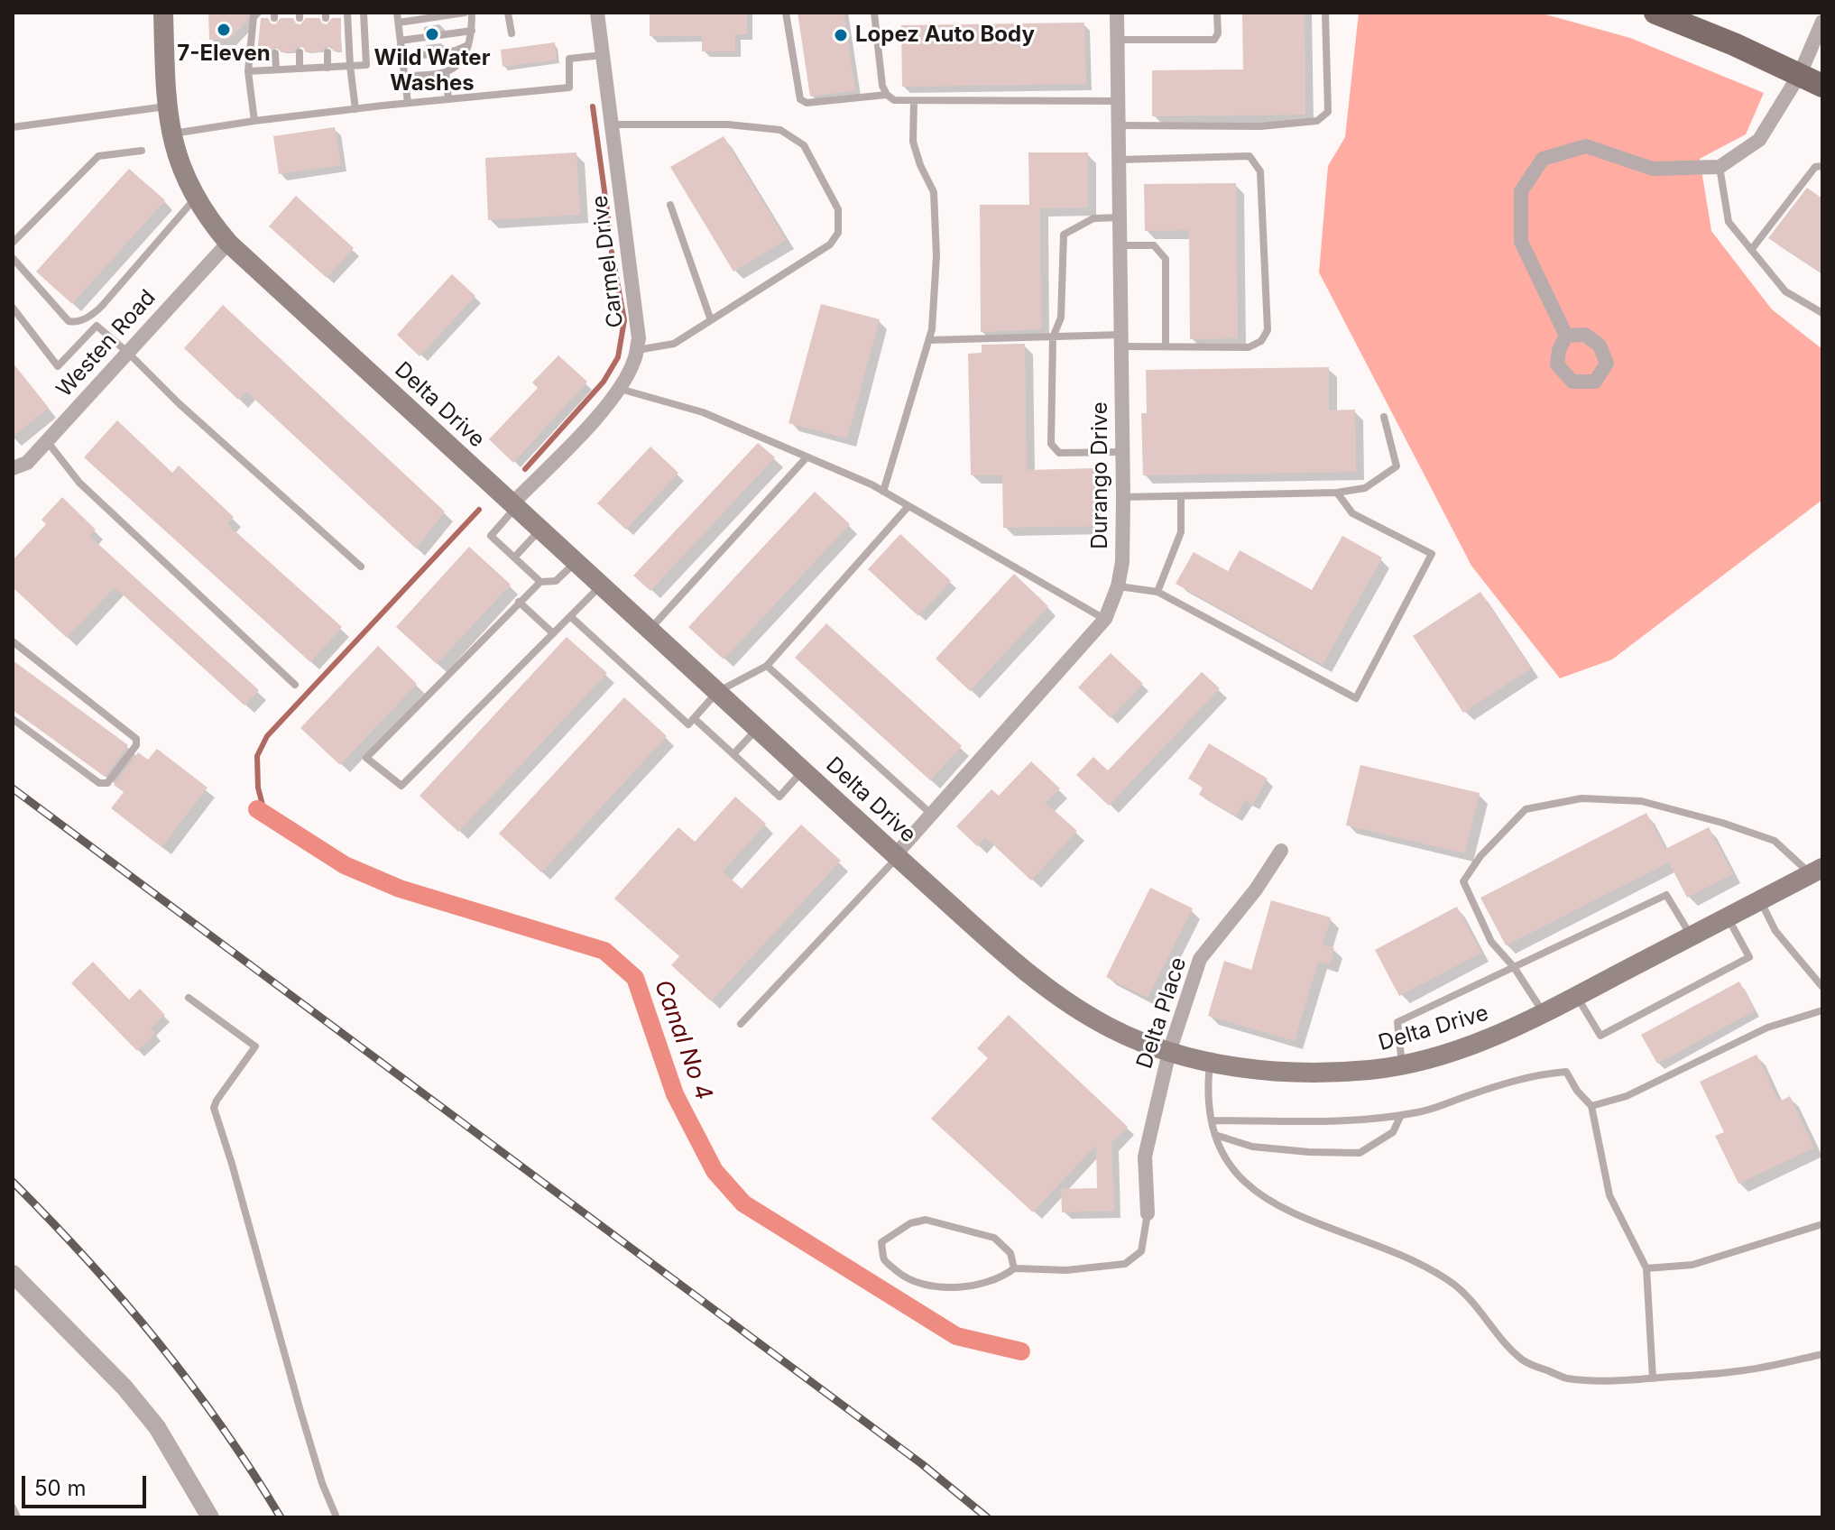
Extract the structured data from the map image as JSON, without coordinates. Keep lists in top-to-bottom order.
{
  "streets": {
    "main road": ["Delta Drive"],
    "street": [
      "Carmel Drive",
      "Westen Road",
      "Durango Drive",
      "Delta Place"
    ]
  },
  "crossings": [
    ["Carmel Drive", "Delta Drive"],
    ["Westen Road", "Delta Drive"],
    ["Delta Drive", "Durango Drive"],
    ["Delta Drive", "Delta Place"]
  ],
  "water": ["Canal No 4"],
  "places": ["7-Eleven", "Wild Water Washes", "Lopez Auto Body"],
  "scale_bar": "50 m"
}
